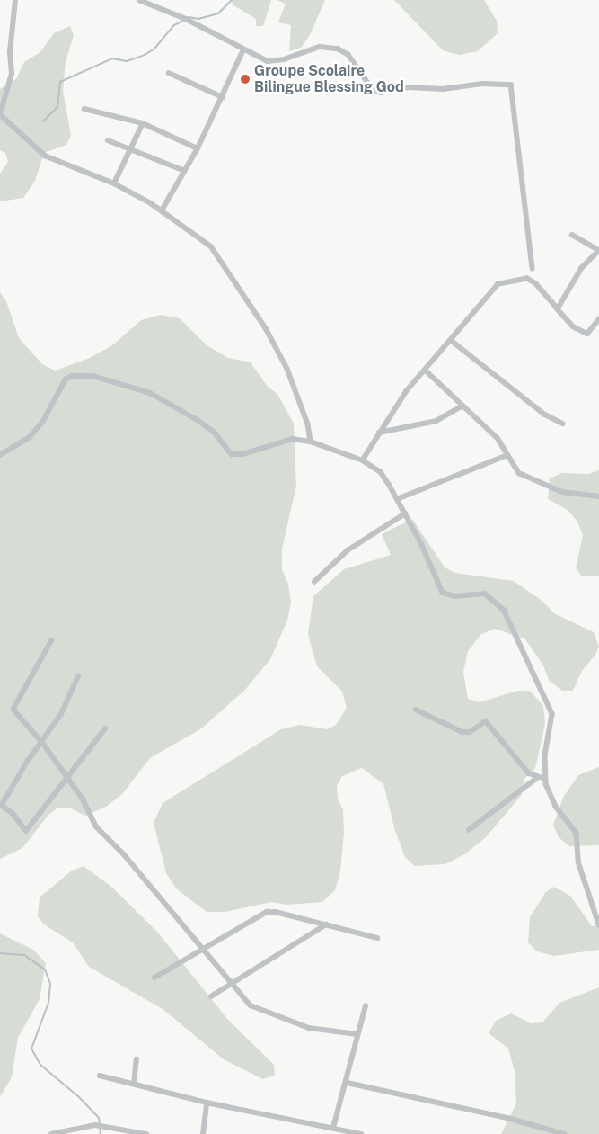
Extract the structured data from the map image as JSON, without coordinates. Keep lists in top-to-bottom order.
{
  "places": ["Groupe Scolaire Bilingue Blessing God"]
}
